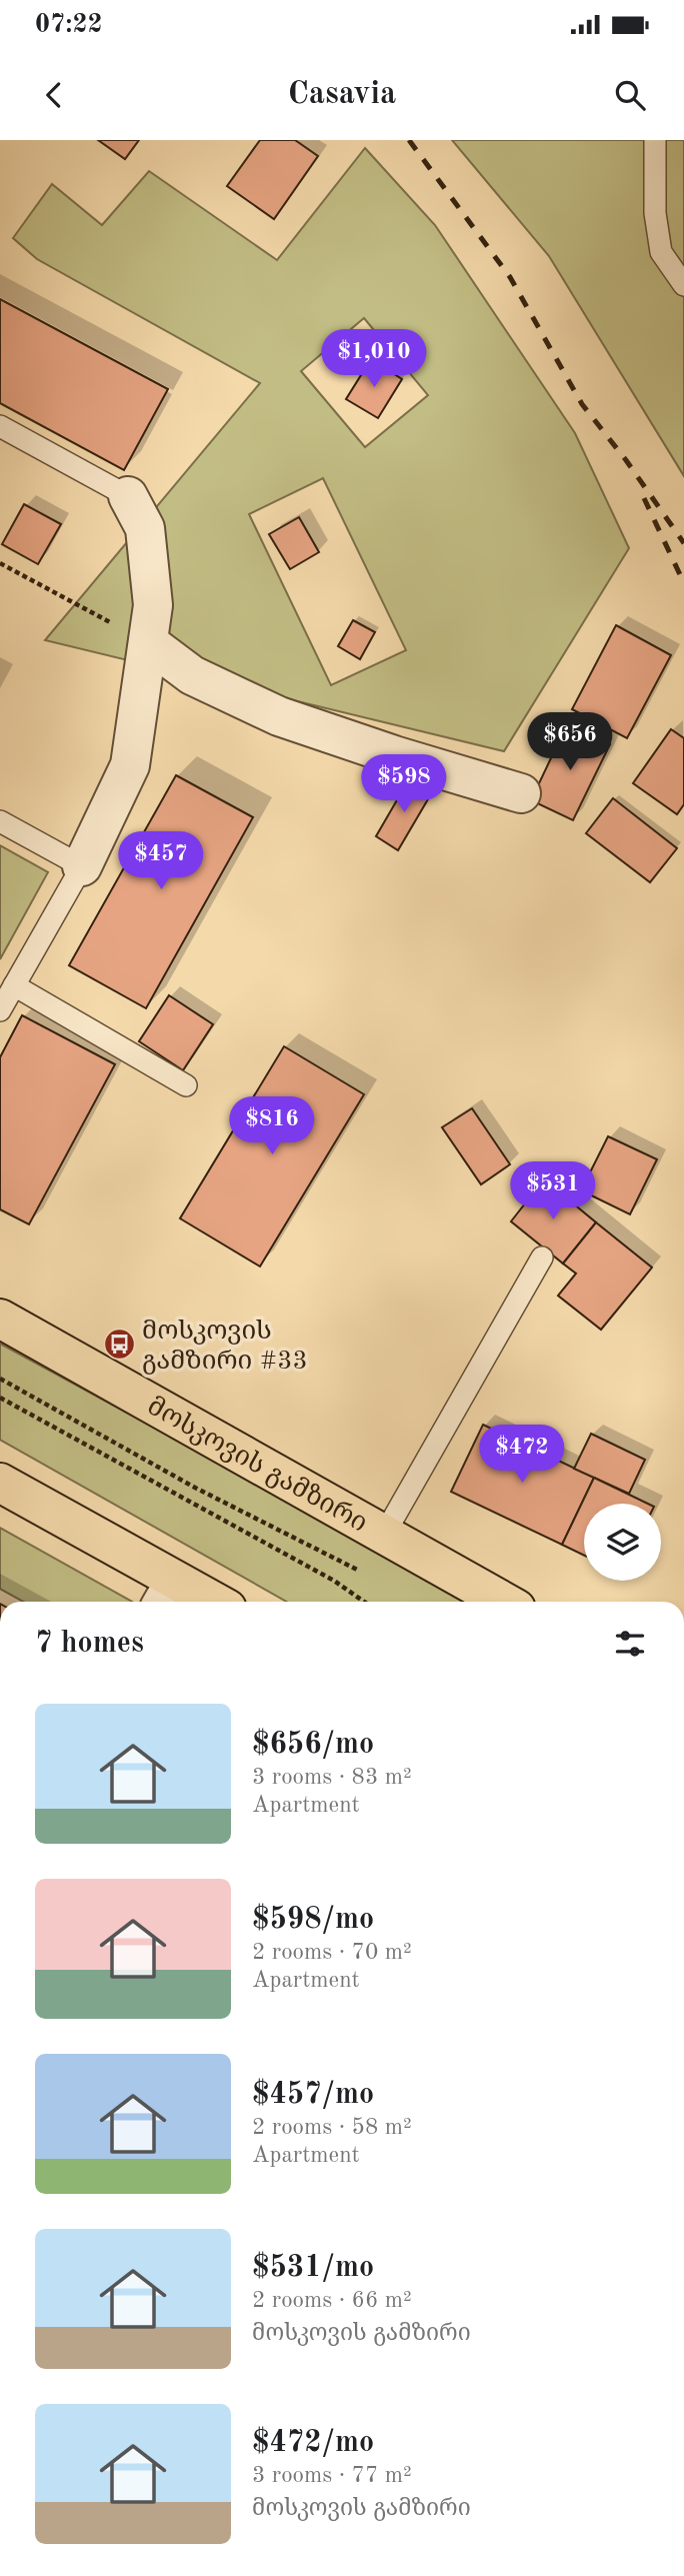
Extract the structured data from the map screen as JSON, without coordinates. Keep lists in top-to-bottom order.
{
  "streets": {
    "main road": ["მოსკოვის გამზირი"]
  },
  "places": {
    "bus stop": ["მოსკოვის გამზირი #33"]
  },
  "page": {
    "status": "07:22",
    "header": "Casavia",
    "price": [
      "$1,010",
      "$656",
      "$598",
      "$457",
      "$816",
      "$531",
      "$472"
    ],
    "heading": "7 homes",
    "list": [
      {
        "name": "$656/mo",
        "note": "3 rooms · 83 m² · Apartment"
      },
      {
        "name": "$598/mo",
        "note": "2 rooms · 70 m² · Apartment"
      },
      {
        "name": "$457/mo",
        "note": "2 rooms · 58 m² · Apartment"
      },
      {
        "name": "$531/mo",
        "note": "2 rooms · 66 m² · მოსკოვის გამზირი"
      },
      {
        "name": "$472/mo",
        "note": "3 rooms · 77 m² · მოსკოვის გამზირი"
      }
    ]
  }
}
